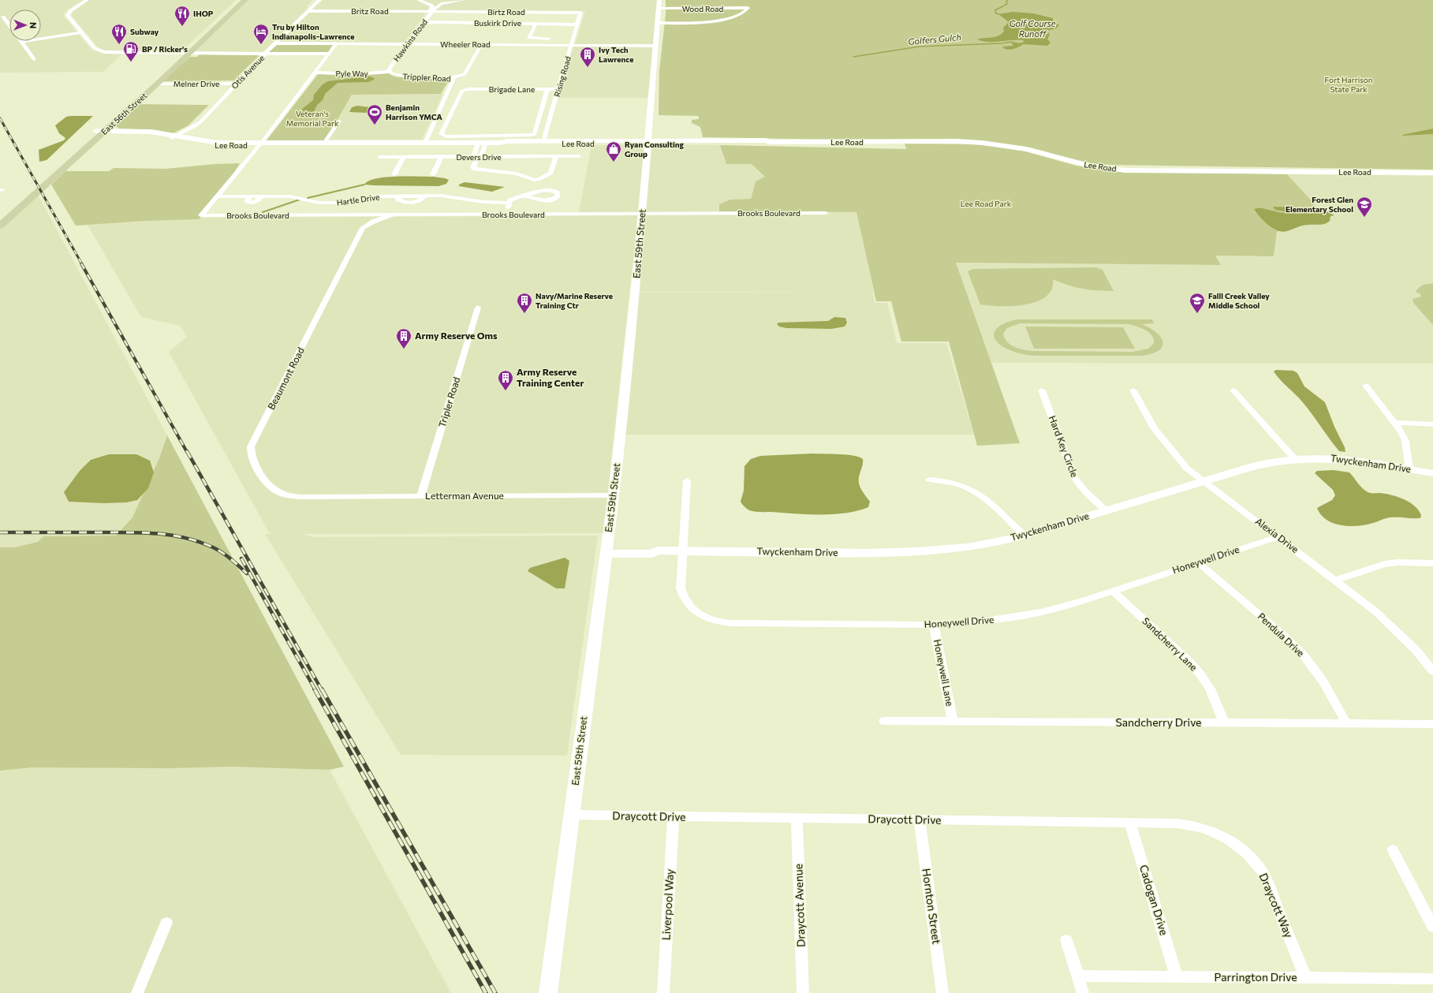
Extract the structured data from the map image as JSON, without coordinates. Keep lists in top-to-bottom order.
{
  "streets": {
    "main road": ["East 56th Street"],
    "street": [
      "Wood Road",
      "Britz Road",
      "Birtz Road",
      "Buskirk Drive",
      "Hawkins Road",
      "Wheeler Road",
      "Otis Avenue",
      "Pyle Way",
      "Rising Road",
      "Trippler Road",
      "Melner Drive",
      "Brigade Lane",
      "Lee Road",
      "Devers Drive",
      "Hartle Drive",
      "Brooks Boulevard",
      "East 59th Street",
      "Beaumont Road",
      "Tripler Road",
      "Hard Key Circle",
      "Twyckenham Drive",
      "Letterman Avenue",
      "Alexia Drive",
      "Honeywell Drive",
      "Pendula Drive",
      "Sandcherry Lane",
      "Honeywell Lane",
      "Sandcherry Drive",
      "Draycott Drive",
      "Cadogan Drive",
      "Liverpool Way",
      "Draycott Avenue",
      "Draycott Way",
      "Hornton Street",
      "Parrington Drive"
    ]
  },
  "crossings": [
    ["Wood Road", "East 59th Street"],
    ["Britz Road", "Birtz Road"],
    ["Britz Road", "Hawkins Road"],
    ["Britz Road", "Otis Avenue"],
    ["Birtz Road", "Hawkins Road"],
    ["Birtz Road", "Rising Road"],
    ["Buskirk Drive", "Hawkins Road"],
    ["Buskirk Drive", "Rising Road"],
    ["Hawkins Road", "Wheeler Road"],
    ["Hawkins Road", "Pyle Way"],
    ["Hawkins Road", "Trippler Road"],
    ["Wheeler Road", "Otis Avenue"],
    ["Wheeler Road", "Rising Road"],
    ["Wheeler Road", "East 59th Street"],
    ["Otis Avenue", "Melner Drive"],
    ["Otis Avenue", "Lee Road"],
    ["Pyle Way", "Trippler Road"],
    ["Rising Road", "Brigade Lane"],
    ["Rising Road", "Lee Road"],
    ["Trippler Road", "Lee Road"],
    ["Melner Drive", "East 56th Street"],
    ["Brigade Lane", "Lee Road"],
    ["East 56th Street", "Lee Road"],
    ["Lee Road", "East 59th Street"],
    ["Hartle Drive", "Brooks Boulevard"],
    ["Brooks Boulevard", "East 59th Street"],
    ["East 59th Street", "Twyckenham Drive"],
    ["East 59th Street", "Letterman Avenue"],
    ["East 59th Street", "Draycott Drive"],
    ["Beaumont Road", "Letterman Avenue"],
    ["Tripler Road", "Letterman Avenue"],
    ["Hard Key Circle", "Twyckenham Drive"],
    ["Twyckenham Drive", "Alexia Drive"],
    ["Twyckenham Drive", "Honeywell Drive"],
    ["Alexia Drive", "Honeywell Drive"],
    ["Honeywell Drive", "Pendula Drive"],
    ["Honeywell Drive", "Sandcherry Lane"],
    ["Honeywell Drive", "Honeywell Lane"],
    ["Pendula Drive", "Sandcherry Drive"],
    ["Sandcherry Lane", "Sandcherry Drive"],
    ["Honeywell Lane", "Sandcherry Drive"],
    ["Draycott Drive", "Cadogan Drive"],
    ["Draycott Drive", "Liverpool Way"],
    ["Draycott Drive", "Draycott Avenue"],
    ["Draycott Drive", "Draycott Way"],
    ["Draycott Drive", "Hornton Street"],
    ["Cadogan Drive", "Parrington Drive"],
    ["Draycott Way", "Parrington Drive"]
  ],
  "water": ["Golf Course Runoff", "Golfers Gulch"],
  "parks": ["Fort Harrison State Park", "Veteran's Memorial Park", "Lee Road Park"],
  "places": {
    "restaurant": ["IHOP", "Subway"],
    "hotel": ["Tru by Hilton Indianapolis-Lawrence"],
    "fuel station": ["BP / Ricker's"],
    "building": [
      "Ivy Tech Lawrence",
      "Navy/Marine Reserve Training Ctr",
      "Army Reserve Oms",
      "Army Reserve Training Center"
    ],
    "sports": ["Benjamin Harrison YMCA"],
    "shop": ["Ryan Consulting Group"],
    "school or university": ["Forest Glen Elementary School", "Falll Creek Valley Middle School"]
  },
  "north": "right"
}
